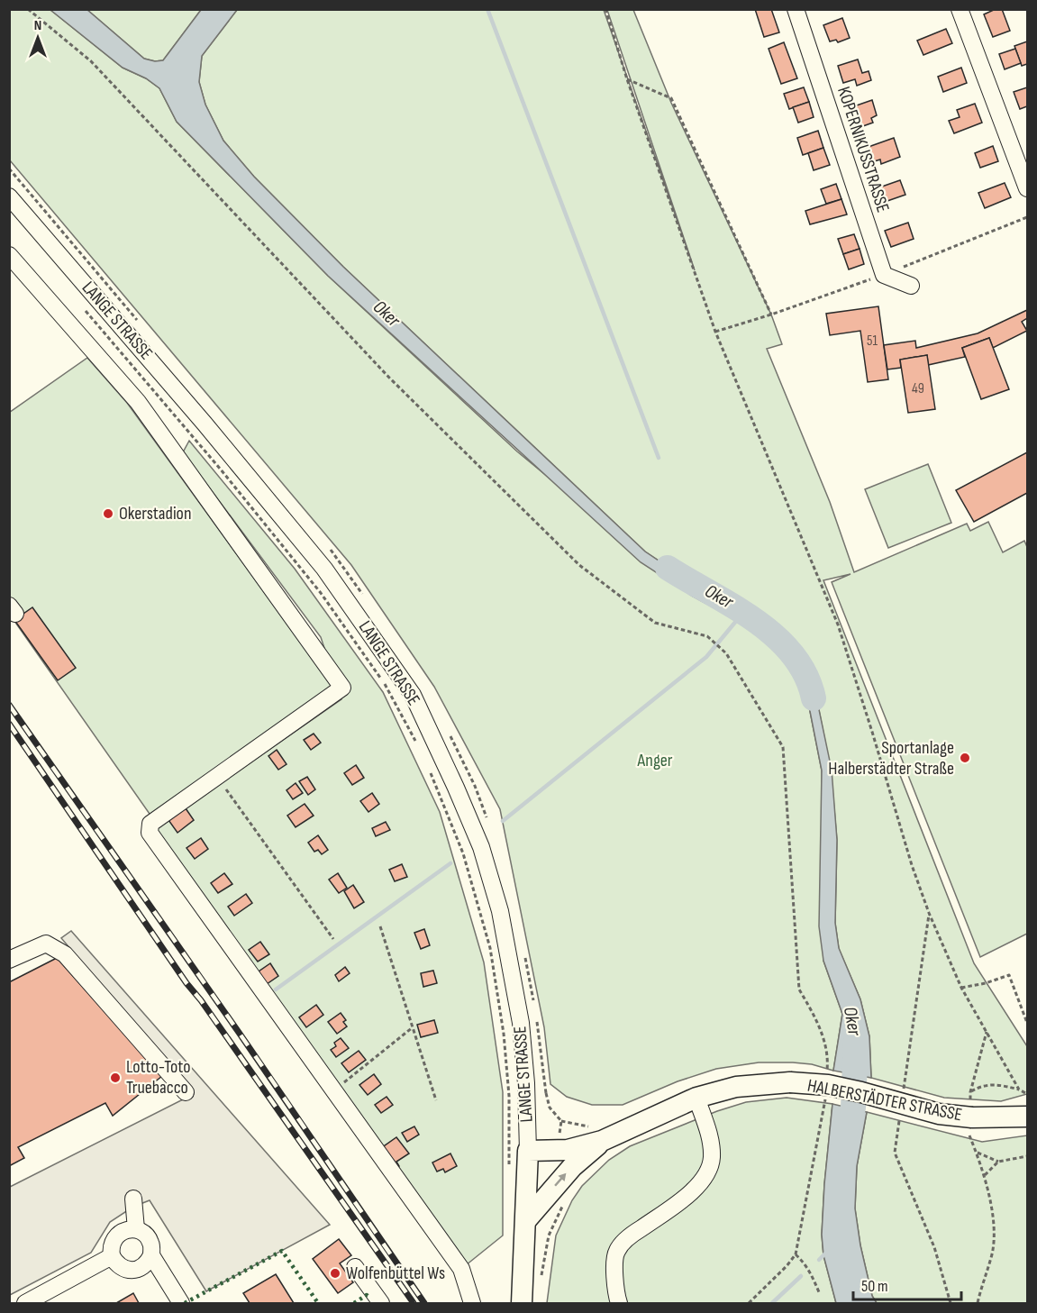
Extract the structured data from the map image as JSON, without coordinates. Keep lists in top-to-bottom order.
{
  "streets": {
    "main road": ["LANGE STRASSE", "HALBERSTÄDTER STRASSE"],
    "street": ["KOPERNIKUSSTRASSE"]
  },
  "crossings": [
    ["LANGE STRASSE", "HALBERSTÄDTER STRASSE"]
  ],
  "water": ["Oker"],
  "parks": ["Anger"],
  "places": [
    "Okerstadion",
    "Sportanlage Halberstädter Straße",
    "Lotto-Toto Truebacco",
    "Wolfenbüttel Ws"
  ],
  "house_numbers": ["51", "49"],
  "scale_bar": "50 m",
  "north": "top"
}
